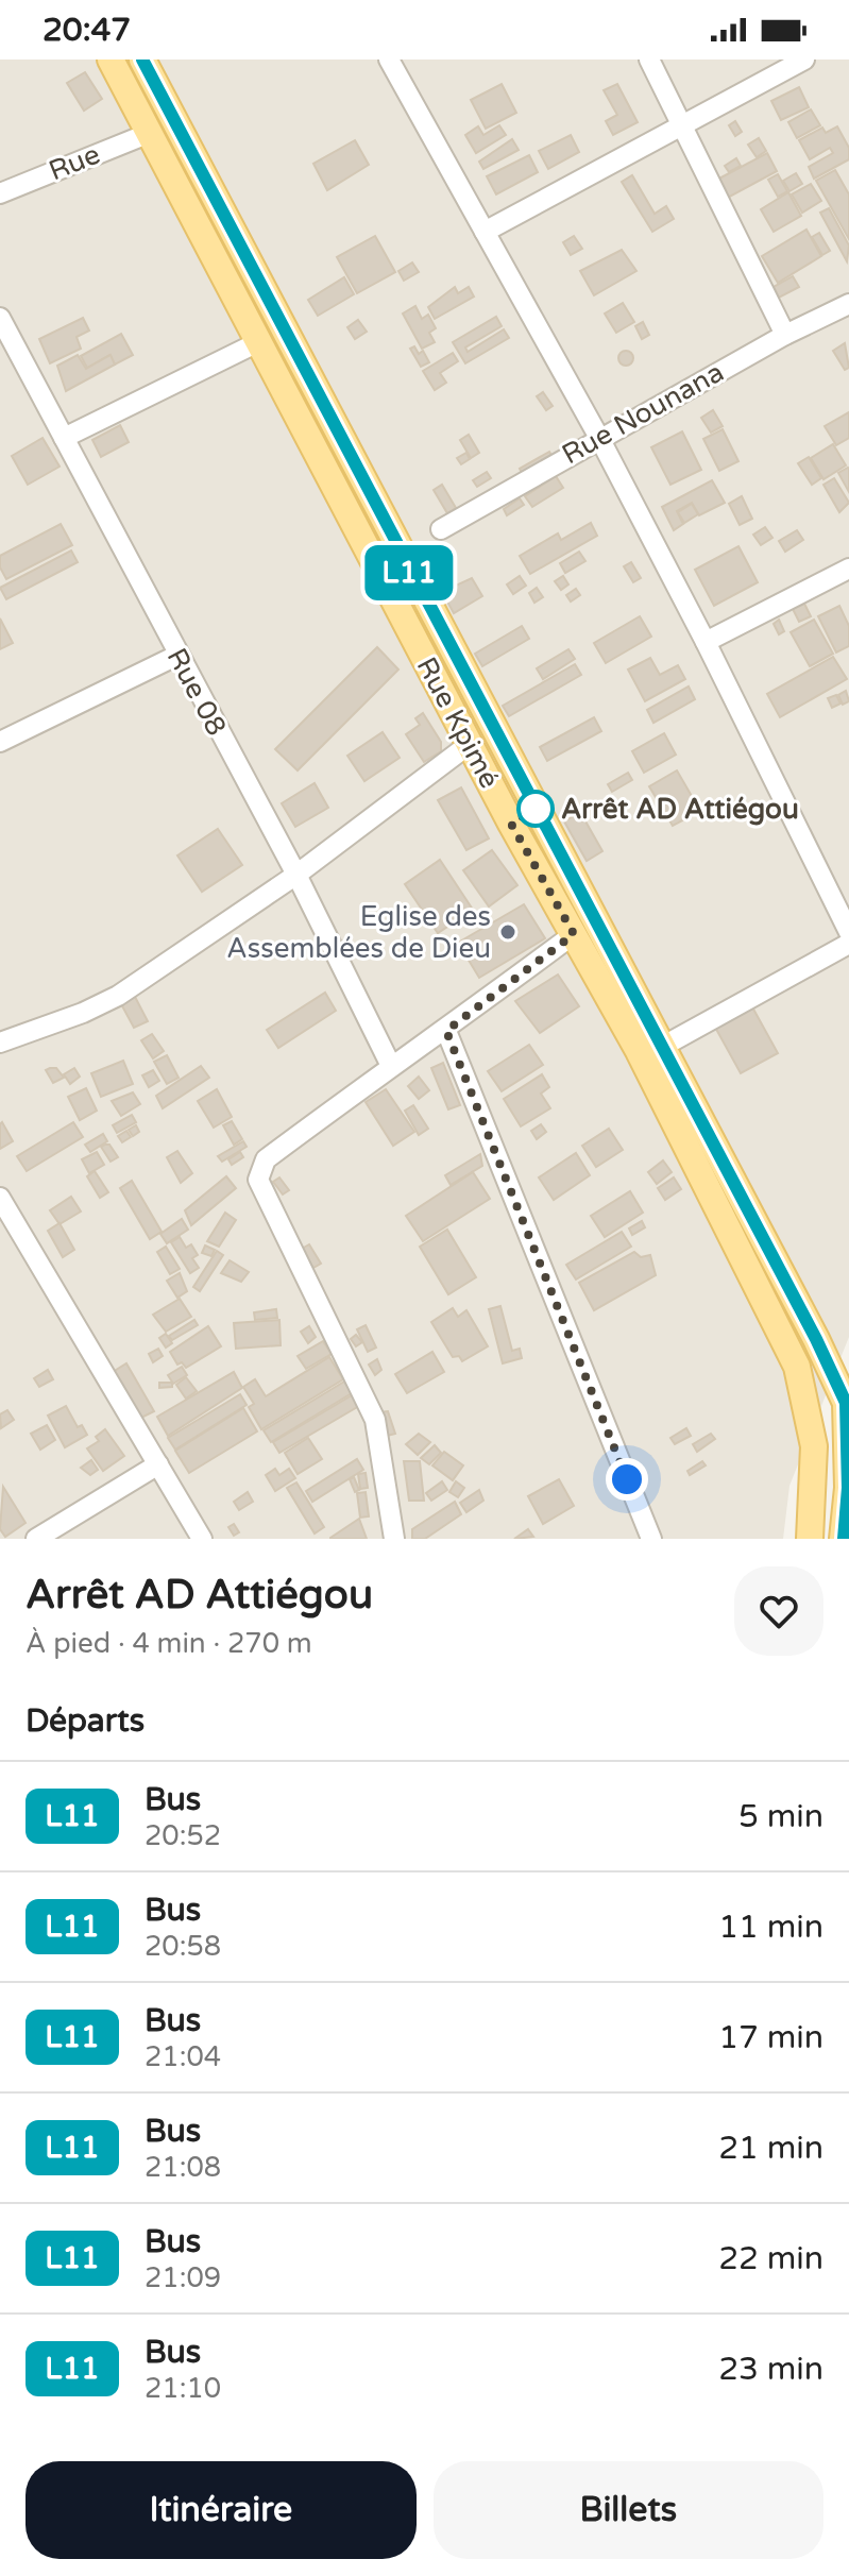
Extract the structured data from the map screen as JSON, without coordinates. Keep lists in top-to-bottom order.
{
  "streets": {
    "main road": ["Rue Kpimé"],
    "street": ["Rue", "Rue Nounana", "Rue 08"]
  },
  "crossings": [
    ["Rue", "Rue Kpimé"]
  ],
  "places": ["Arrêt AD Attiégou", "Eglise des Assemblées de Dieu"],
  "lines": ["bus line L11"],
  "page": {
    "status": "20:47",
    "on_map": "L11",
    "heading": [
      ["Arrêt AD Attiégou", "À pied · 4 min · 270 m"],
      "Départs"
    ],
    "list": [
      {
        "mark": "L11",
        "name": "Bus",
        "note": "20:52",
        "value": "5 min"
      },
      {
        "mark": "L11",
        "name": "Bus",
        "note": "20:58",
        "value": "11 min"
      },
      {
        "mark": "L11",
        "name": "Bus",
        "note": "21:04",
        "value": "17 min"
      },
      {
        "mark": "L11",
        "name": "Bus",
        "note": "21:08",
        "value": "21 min"
      },
      {
        "mark": "L11",
        "name": "Bus",
        "note": "21:09",
        "value": "22 min"
      },
      {
        "mark": "L11",
        "name": "Bus",
        "note": "21:10",
        "value": "23 min"
      }
    ],
    "buttons": ["Itinéraire", "Billets"]
  }
}
